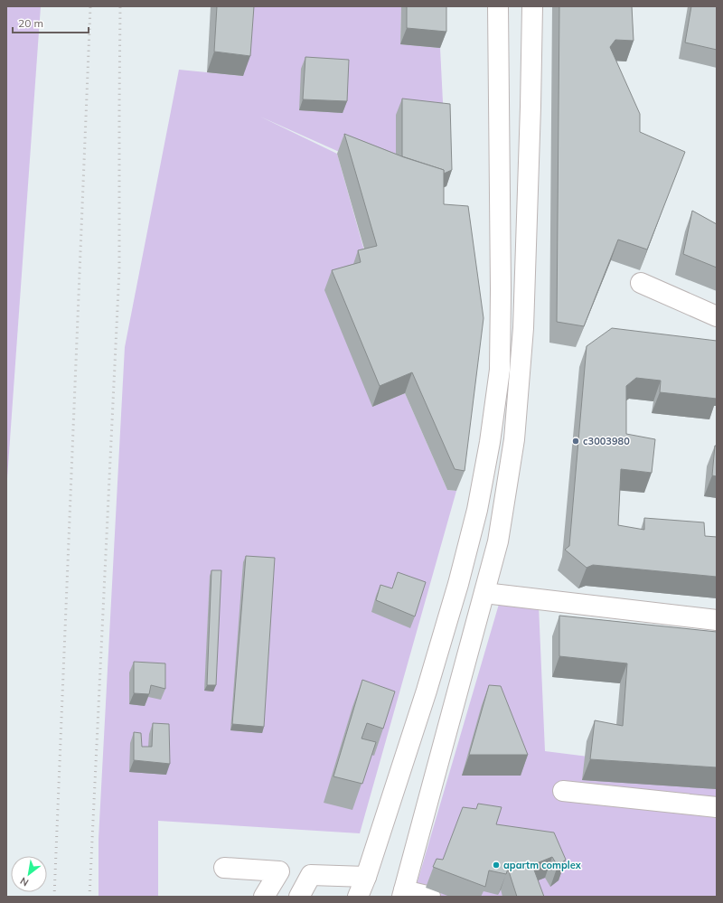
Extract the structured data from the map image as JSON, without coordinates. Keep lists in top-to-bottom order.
{
  "places": ["c3003980", "apartm complex"],
  "scale_bar": "20 m",
  "north": "bottom left"
}
